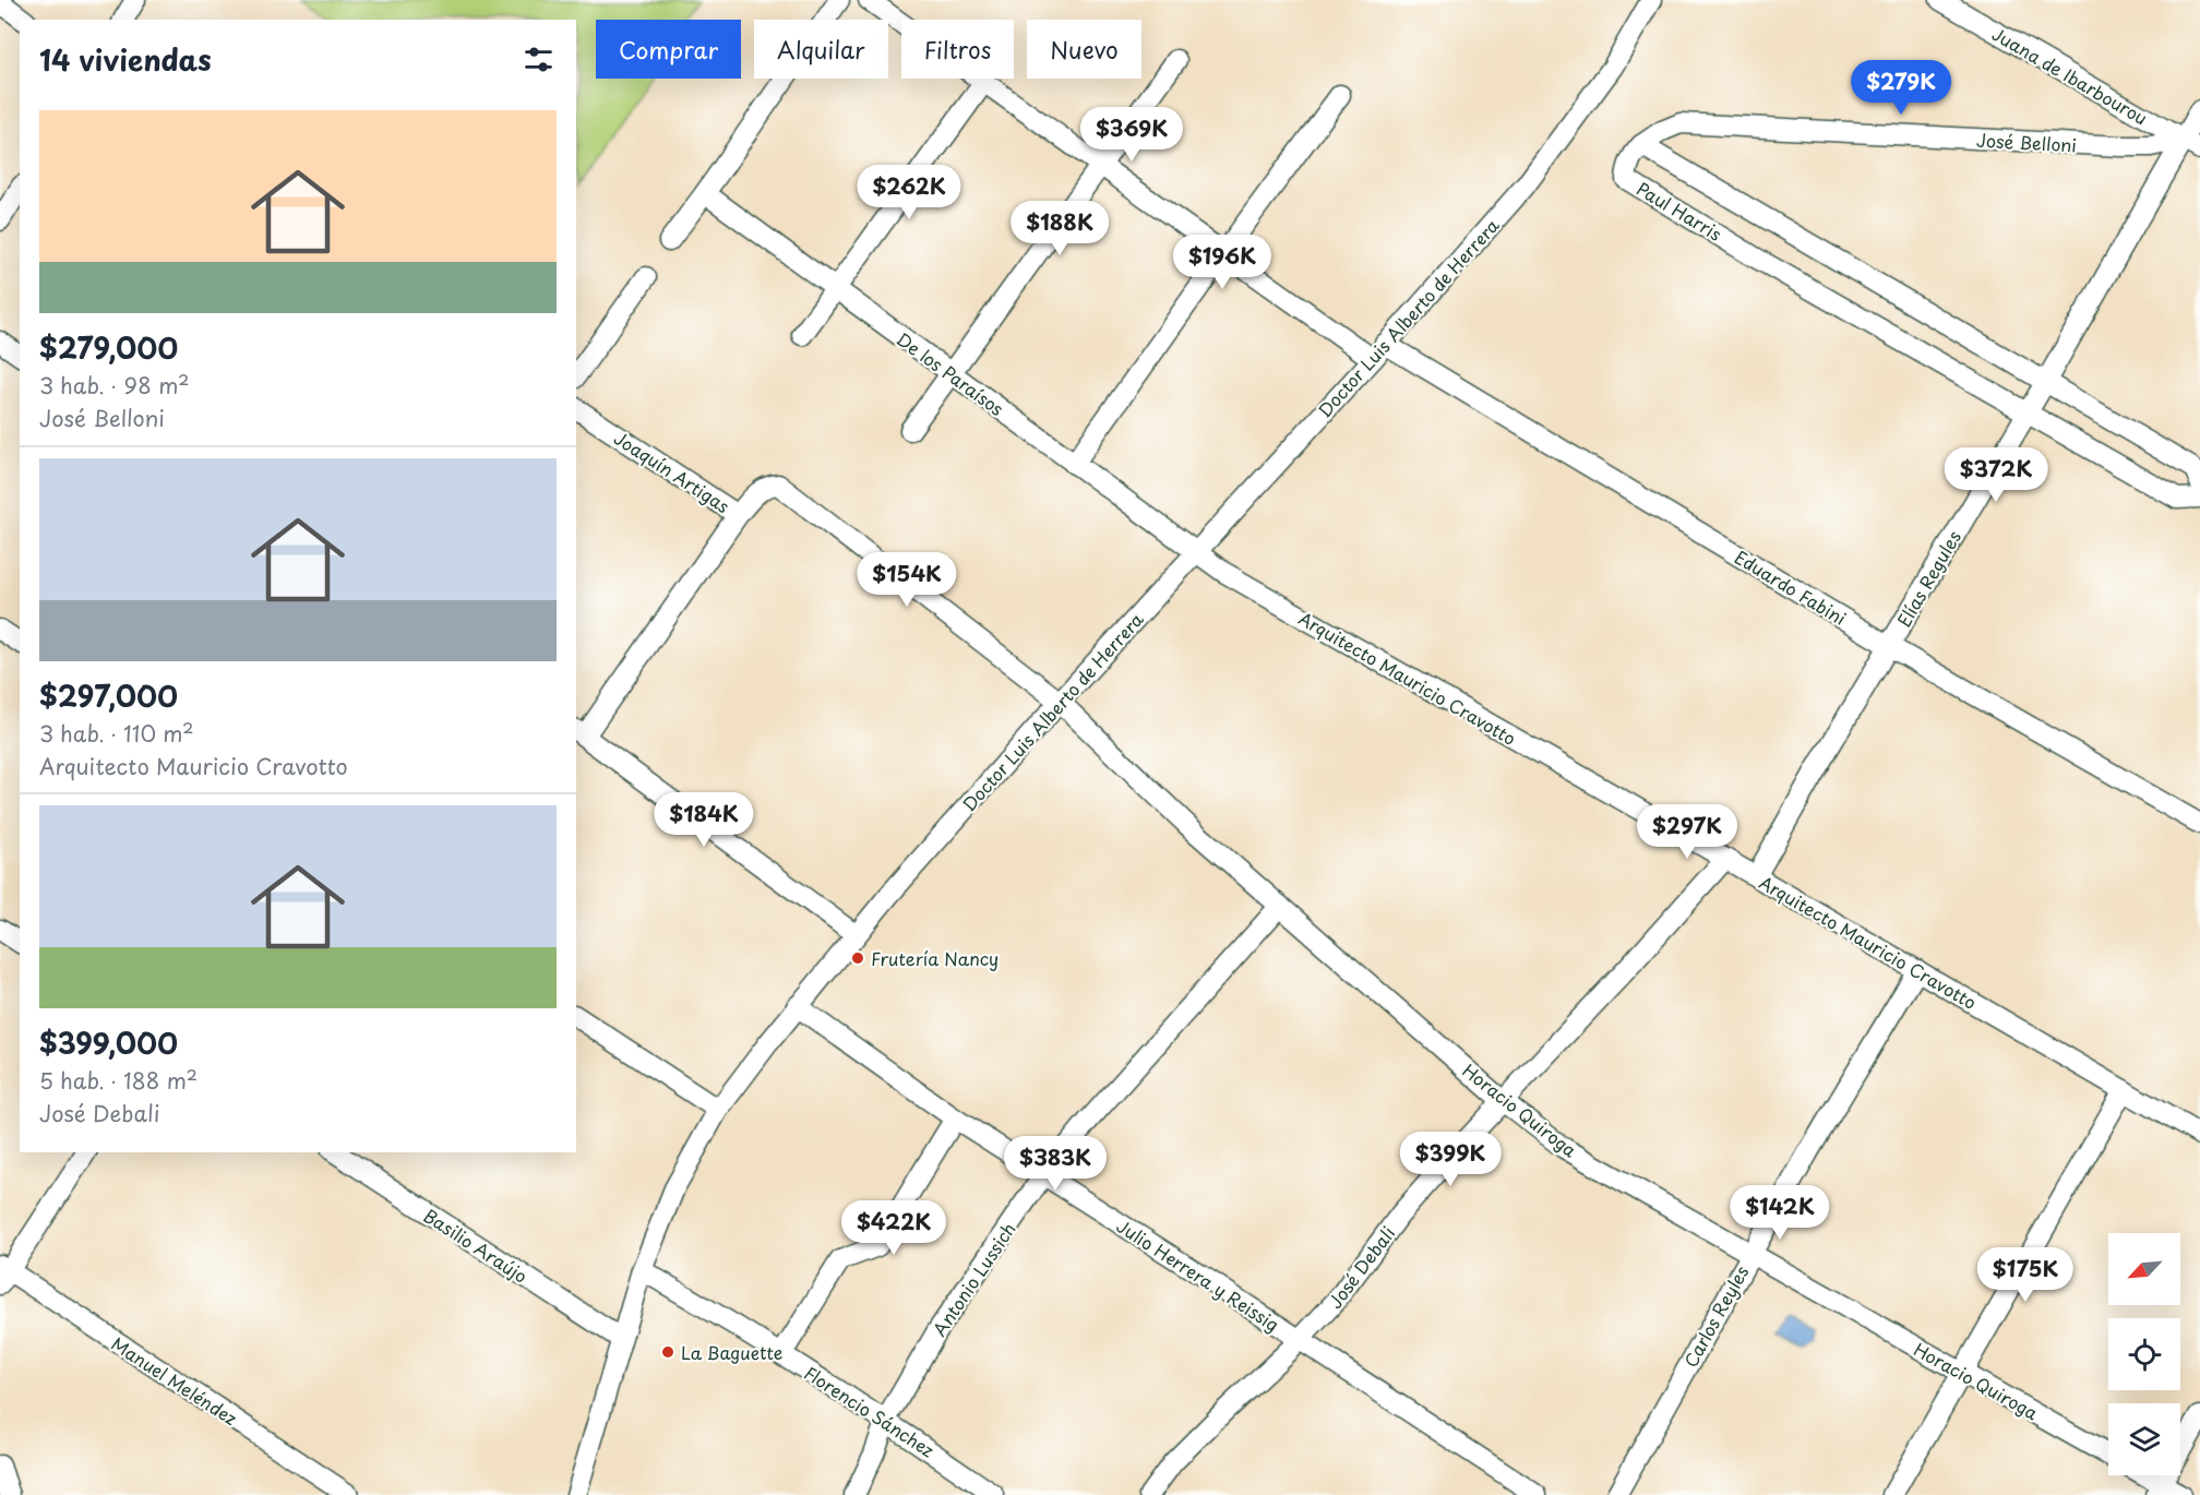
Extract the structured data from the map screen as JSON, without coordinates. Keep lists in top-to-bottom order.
{
  "streets": {
    "street": [
      "Juana de Ibarbourou",
      "José Belloni",
      "Paul Harris",
      "Doctor Luis Alberto de Herrera",
      "De los Paraísos",
      "Joaquín Artigas",
      "Elías Regules",
      "Eduardo Fabini",
      "Arquitecto Mauricio Cravotto",
      "Horacio Quiroga",
      "Basilio Araújo",
      "José Debali",
      "Julio Herrera y Reissig",
      "Antonio Lussich",
      "Carlos Reyles",
      "Manuel Meléndez",
      "Florencio Sánchez"
    ]
  },
  "crossings": [
    ["Juana de Ibarbourou", "José Belloni"],
    ["Juana de Ibarbourou", "Elías Regules"],
    ["José Belloni", "Paul Harris"],
    ["José Belloni", "Elías Regules"],
    ["Paul Harris", "Elías Regules"],
    ["Doctor Luis Alberto de Herrera", "De los Paraísos"],
    ["Doctor Luis Alberto de Herrera", "Eduardo Fabini"],
    ["Doctor Luis Alberto de Herrera", "Arquitecto Mauricio Cravotto"],
    ["Doctor Luis Alberto de Herrera", "Horacio Quiroga"],
    ["Doctor Luis Alberto de Herrera", "Basilio Araújo"],
    ["Doctor Luis Alberto de Herrera", "Julio Herrera y Reissig"],
    ["Doctor Luis Alberto de Herrera", "Florencio Sánchez"],
    ["De los Paraísos", "Arquitecto Mauricio Cravotto"],
    ["Elías Regules", "Eduardo Fabini"],
    ["Elías Regules", "Arquitecto Mauricio Cravotto"],
    ["Arquitecto Mauricio Cravotto", "José Debali"],
    ["Arquitecto Mauricio Cravotto", "Carlos Reyles"],
    ["Horacio Quiroga", "José Debali"],
    ["Horacio Quiroga", "Antonio Lussich"],
    ["Horacio Quiroga", "Carlos Reyles"],
    ["José Debali", "Julio Herrera y Reissig"],
    ["Julio Herrera y Reissig", "Antonio Lussich"],
    ["Antonio Lussich", "Florencio Sánchez"]
  ],
  "places": ["Frutería Nancy", "La Baguette"],
  "north": "bottom left",
  "page": {
    "chip": [
      "Comprar",
      "Alquilar",
      "Filtros",
      "Nuevo"
    ],
    "heading": "14 viviendas",
    "price": [
      "$279K",
      "$369K",
      "$262K",
      "$188K",
      "$196K",
      "$372K",
      "$154K",
      "$184K",
      "$297K",
      "$399K",
      "$383K",
      "$142K",
      "$422K",
      "$175K"
    ],
    "list": [
      {
        "name": "$279,000",
        "note": "3 hab. · 98 m² · José Belloni"
      },
      {
        "name": "$297,000",
        "note": "3 hab. · 110 m² · Arquitecto Mauricio Cravotto"
      },
      {
        "name": "$399,000",
        "note": "5 hab. · 188 m² · José Debali"
      }
    ]
  }
}
